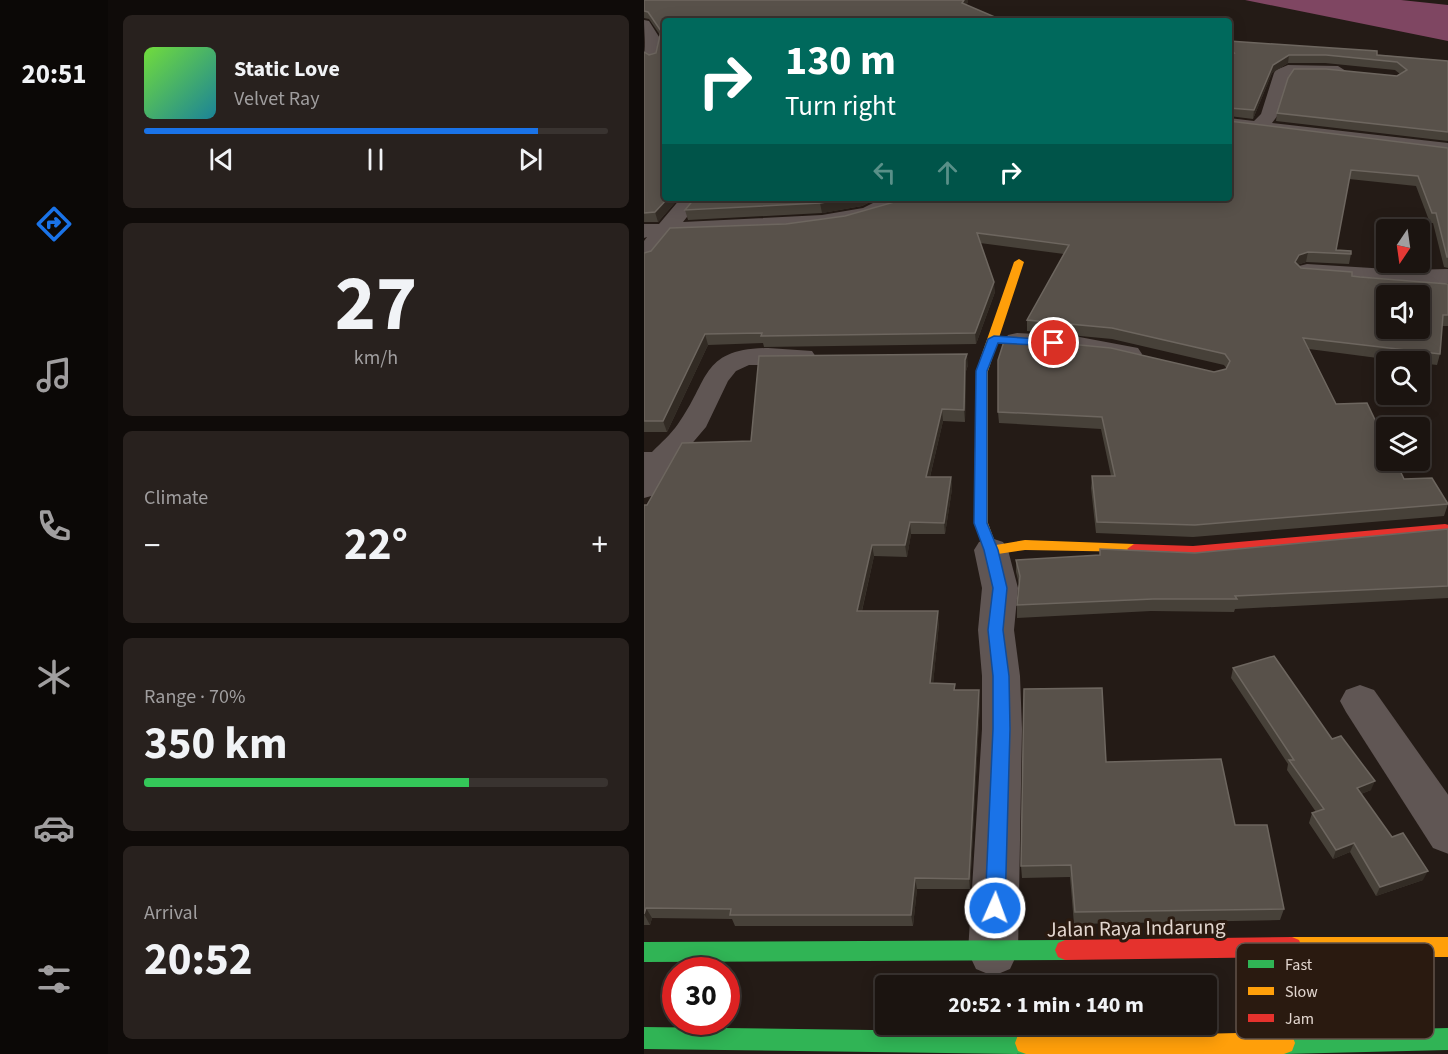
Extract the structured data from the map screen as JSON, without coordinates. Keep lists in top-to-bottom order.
{
  "streets": {
    "main road": ["Jalan Raya Indarung"]
  },
  "legend": ["Fast", "Slow", "Jam"],
  "north": "bottom",
  "page": {
    "tabs": "20:51",
    "turn": ["130 m", "Turn right"],
    "song": ["Static Love", "Velvet Ray"],
    "tile": [
      ["27", "km/h"],
      "Climate",
      ["Range · 70%", "350 km"],
      ["Arrival", "20:52"]
    ],
    "heat": ["−", "22°", "+"],
    "limit": "30",
    "trip": "20:52 · 1 min · 140 m"
  }
}
